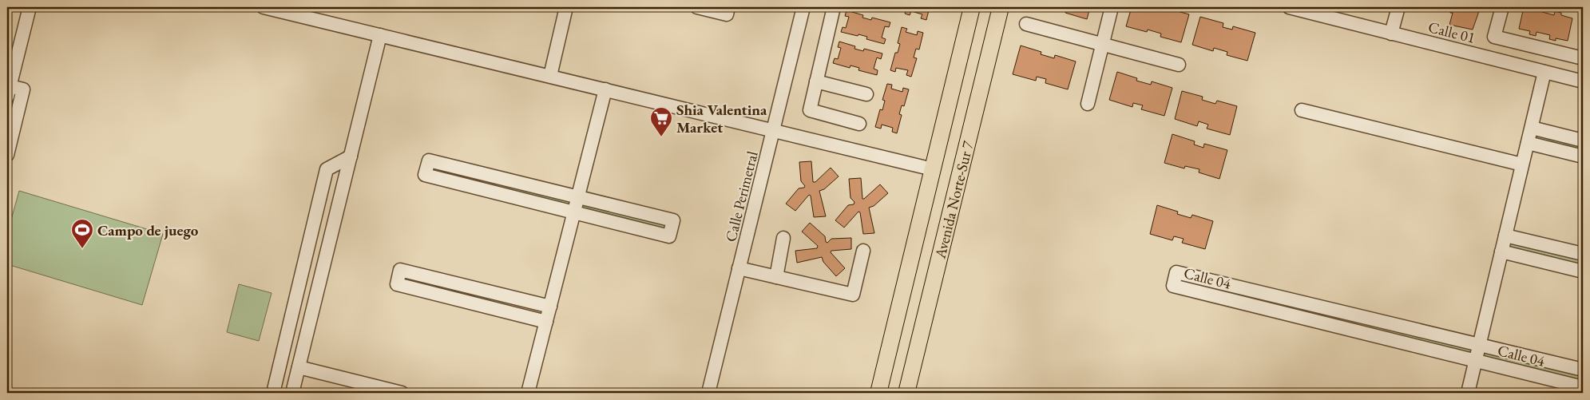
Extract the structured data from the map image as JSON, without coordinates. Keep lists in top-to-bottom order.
{
  "streets": {
    "main road": ["Avenida Norte-Sur 7"],
    "street": ["Calle 01", "Calle Perimetral", "Calle 04"]
  },
  "places": {
    "supermarket": ["Shia Valentina Market"],
    "sports": ["Campo de juego"]
  }
}
